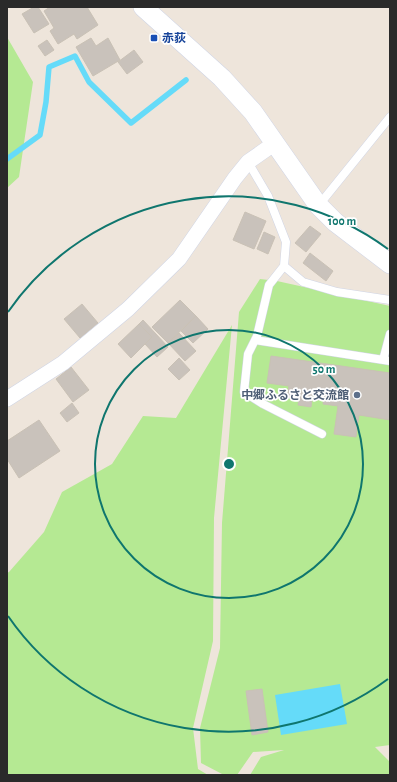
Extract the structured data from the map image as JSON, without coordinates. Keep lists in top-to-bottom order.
{
  "places": {
    "transit": ["赤荻"],
    "other": ["中郷ふるさと交流館"]
  },
  "rings": ["100 m", "50 m"]
}
